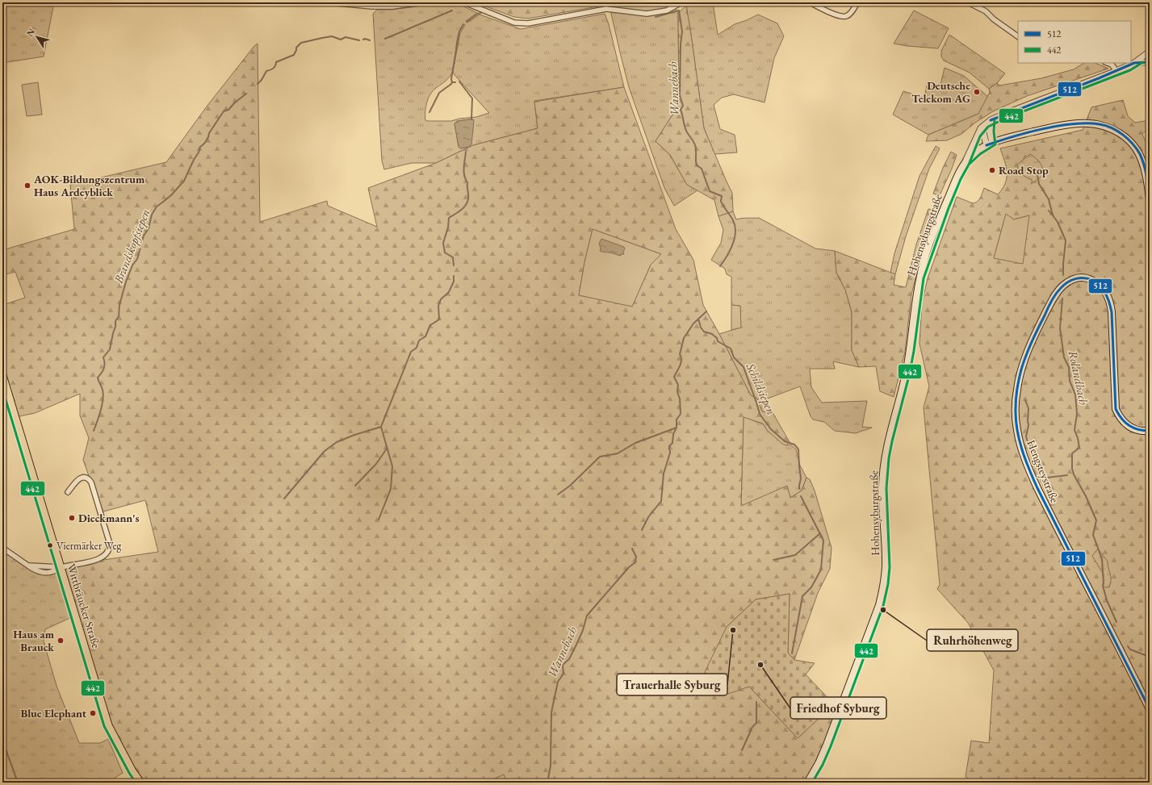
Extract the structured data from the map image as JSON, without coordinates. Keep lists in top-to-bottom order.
{
  "streets": {
    "main road": ["Hohensyburgstraße", "Hengsteystraße", "Wittbräucker Straße"]
  },
  "water": [
    "Wannebach",
    "Brandskopfsiepen",
    "Rolandbach",
    "Schildsiepen"
  ],
  "places": [
    "Deutsche Telekom AG",
    "Road Stop",
    "AOK-Bildungszentrum Haus Ardeyblick",
    "Dieckmann's",
    "Viermärker Weg",
    "Ruhrhöhenweg",
    "Trauerhalle Syburg",
    "Haus am Brauck",
    "Friedhof Syburg",
    "Blue Elephant"
  ],
  "lines": ["transit line 512", "transit line 442"],
  "legend": ["512", "442"],
  "north": "top left"
}
